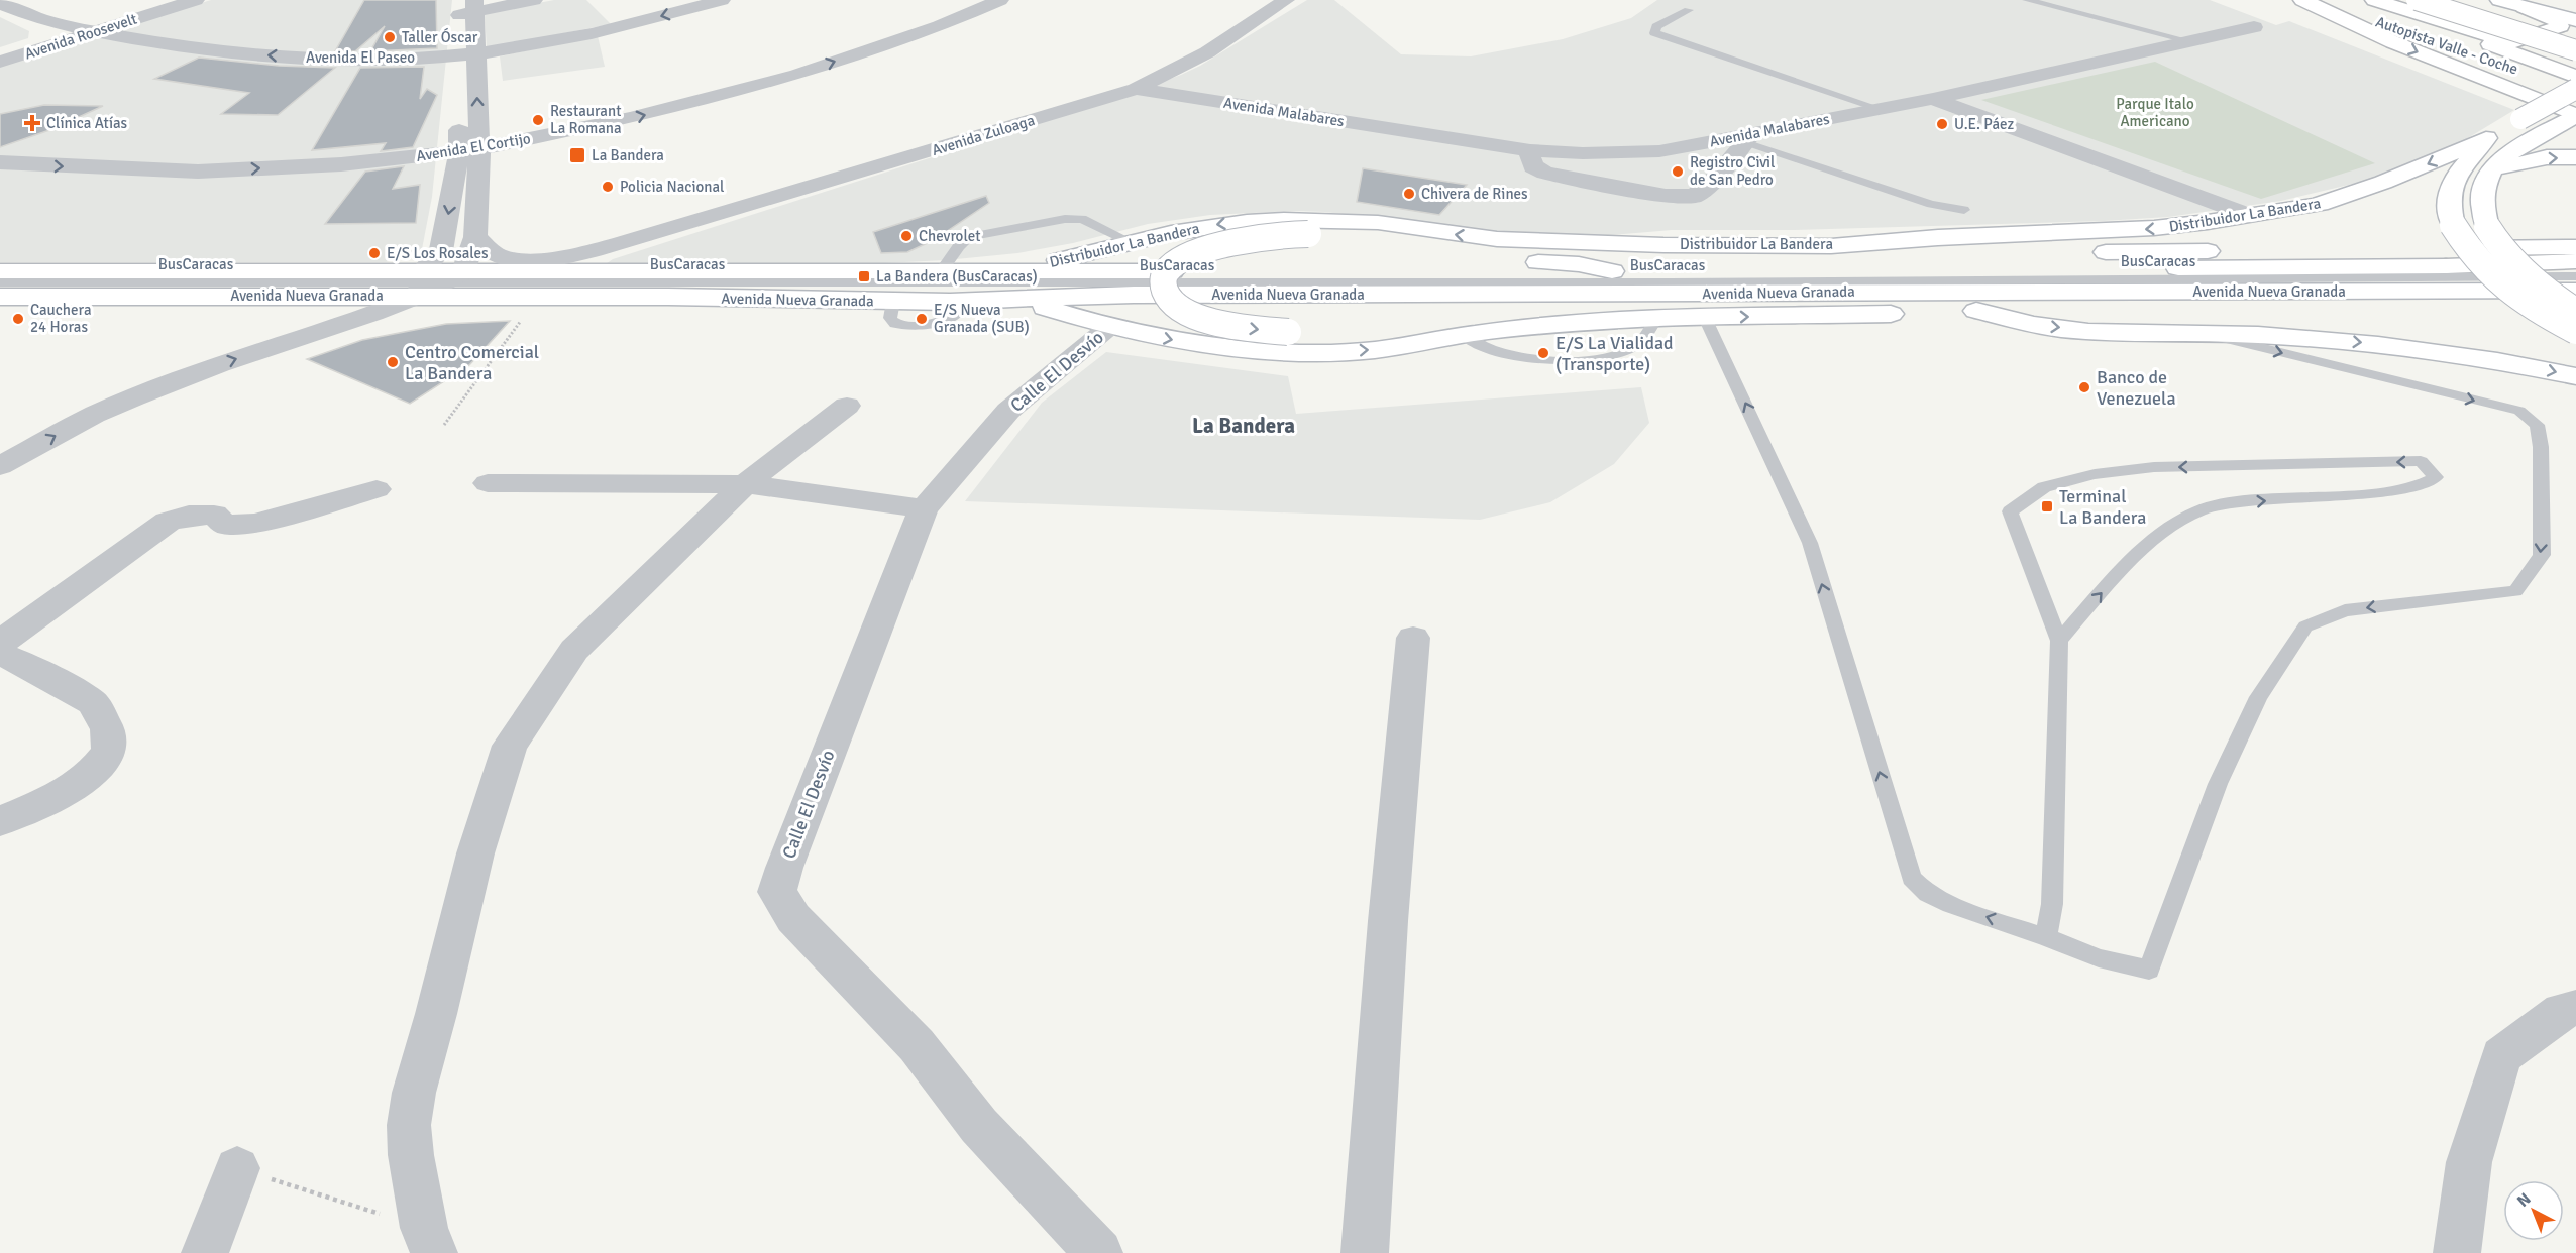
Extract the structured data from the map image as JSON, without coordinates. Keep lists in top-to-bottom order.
{
  "streets": {
    "main road": ["Autopista Valle - Coche", "Distribuidor La Bandera", "Avenida Nueva Granada"],
    "street": [
      "Avenida Roosevelt",
      "Avenida El Paseo",
      "Avenida Malabares",
      "Avenida Zuloaga",
      "Avenida El Cortijo",
      "Calle El Desvío"
    ],
    "lane": ["BusCaracas"]
  },
  "crossings": [
    ["Avenida Roosevelt", "Avenida El Paseo"],
    ["Autopista Valle - Coche", "Distribuidor La Bandera"],
    ["Avenida Malabares", "Avenida Zuloaga"],
    ["Avenida Zuloaga", "Avenida Nueva Granada"],
    ["Distribuidor La Bandera", "Avenida Nueva Granada"],
    ["BusCaracas", "Avenida Nueva Granada"]
  ],
  "districts": ["La Bandera"],
  "parks": ["Parque Italo Americano"],
  "places": {
    "other": [
      "Taller Óscar",
      "Restaurant La Romana",
      "U.E. Páez",
      "Registro Civil de San Pedro",
      "Policia Nacional",
      "Chivera de Rines",
      "Chevrolet",
      "E/S Los Rosales",
      "Cauchera 24 Horas",
      "E/S Nueva Granada (SUB)",
      "E/S La Vialidad (Transporte)",
      "Centro Comercial La Bandera",
      "Banco de Venezuela"
    ],
    "health": ["Clínica Atías"],
    "transit": ["La Bandera", "La Bandera (BusCaracas)", "Terminal La Bandera"]
  },
  "north": "top left"
}
